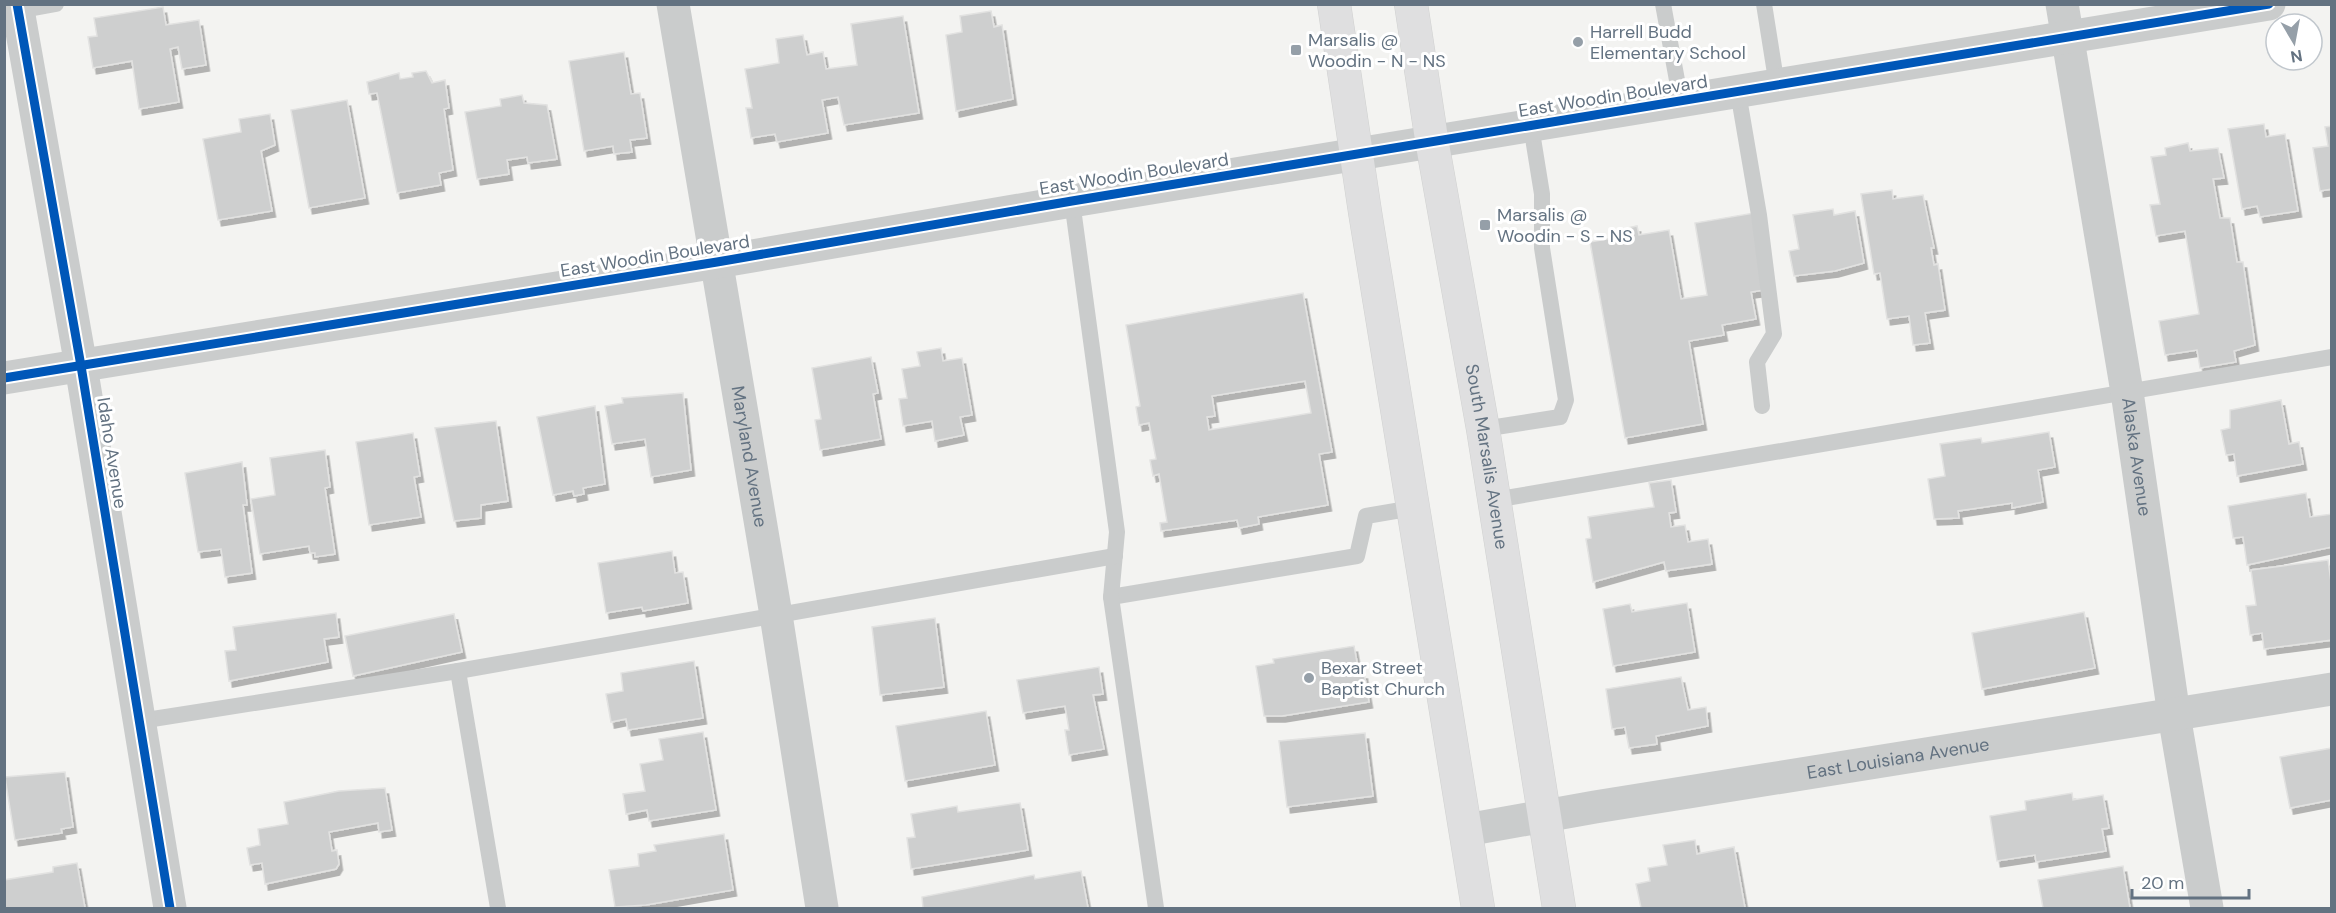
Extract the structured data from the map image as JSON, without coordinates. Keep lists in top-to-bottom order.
{
  "streets": {
    "main road": ["South Marsalis Avenue"],
    "street": [
      "East Woodin Boulevard",
      "Idaho Avenue",
      "Maryland Avenue",
      "Alaska Avenue",
      "East Louisiana Avenue"
    ]
  },
  "crossings": [
    ["East Woodin Boulevard", "Idaho Avenue"],
    ["East Woodin Boulevard", "Maryland Avenue"],
    ["East Woodin Boulevard", "South Marsalis Avenue"],
    ["East Woodin Boulevard", "Alaska Avenue"],
    ["South Marsalis Avenue", "East Louisiana Avenue"],
    ["Alaska Avenue", "East Louisiana Avenue"]
  ],
  "places": {
    "other": ["Harrell Budd Elementary School", "Bexar Street Baptist Church"],
    "transit": ["Marsalis @ Woodin - N - NS", "Marsalis @ Woodin - S - NS"]
  },
  "scale_bar": "20 m",
  "north": "bottom"
}
